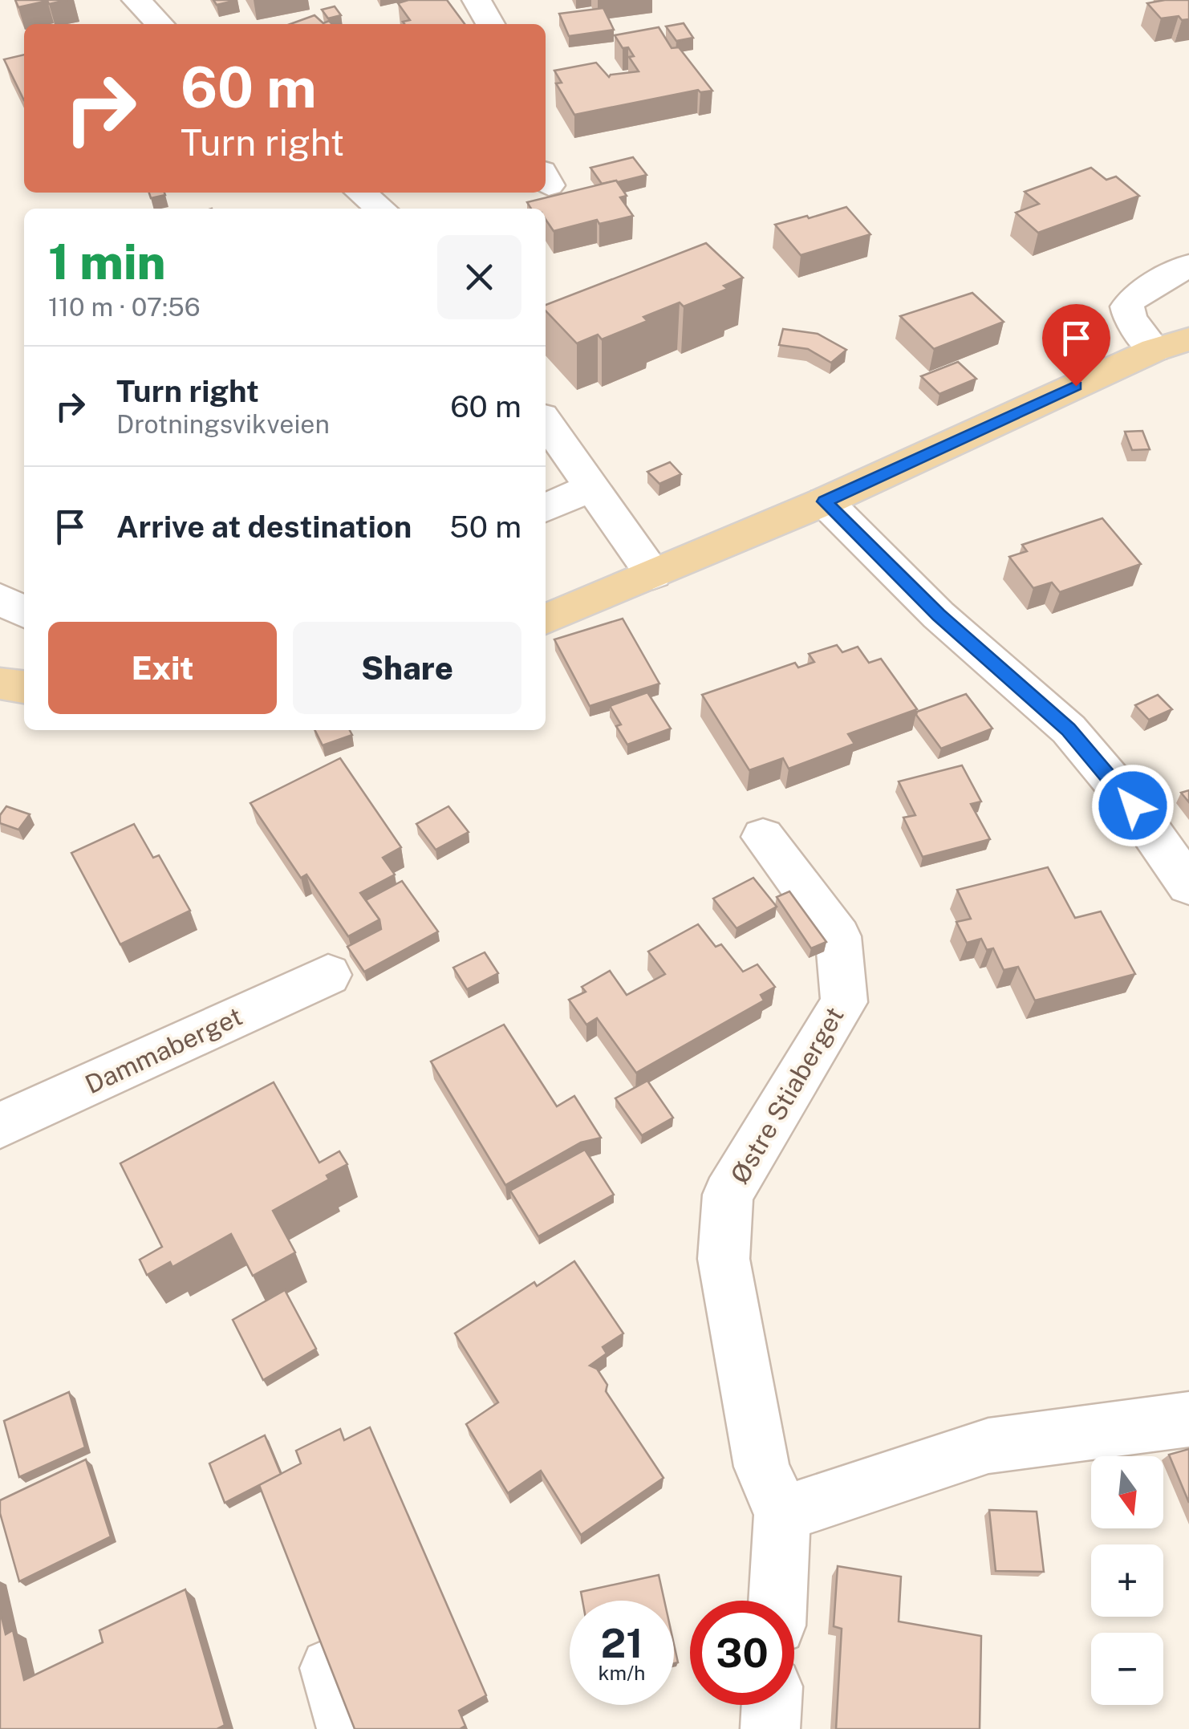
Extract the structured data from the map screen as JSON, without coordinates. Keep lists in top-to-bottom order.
{
  "streets": {
    "street": ["Dammaberget", "Østre Stiaberget"]
  },
  "north": "bottom",
  "page": {
    "turn": ["60 m", "Turn right"],
    "heading": ["1 min", "110 m · 07:56"],
    "list": [
      {
        "name": "Turn right",
        "note": "Drotningsvikveien",
        "value": "60 m"
      },
      {
        "name": "Arrive at destination",
        "value": "50 m"
      }
    ],
    "buttons": ["Exit", "Share"],
    "map_buttons": ["+", "−"],
    "speed": "21 km/h",
    "limit": "30"
  }
}
